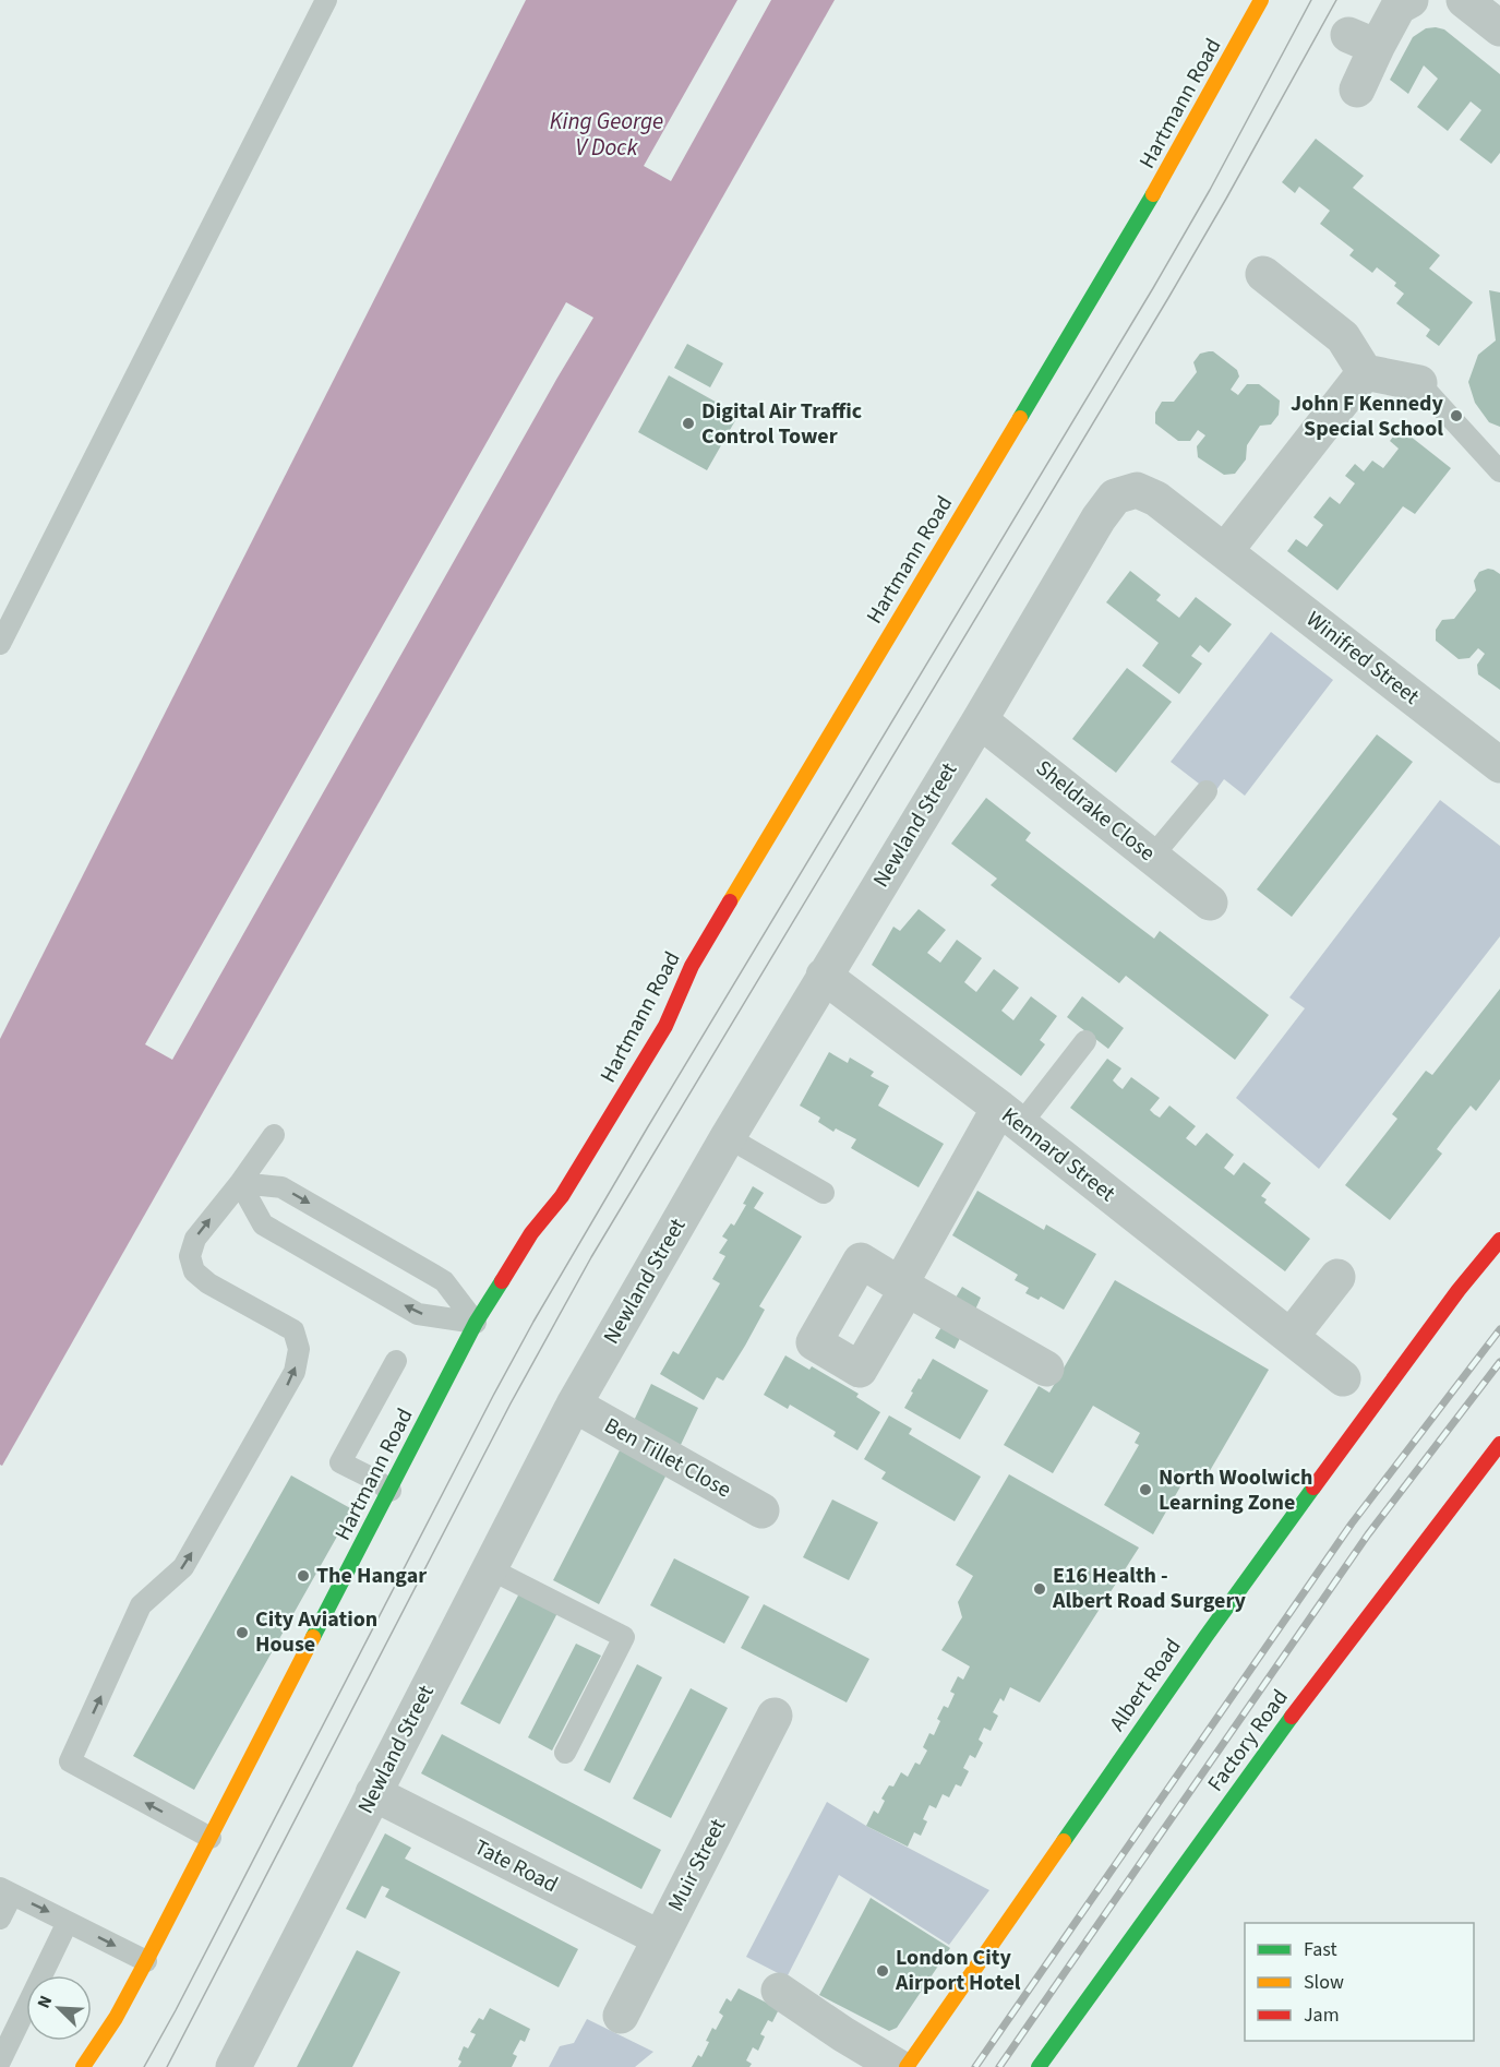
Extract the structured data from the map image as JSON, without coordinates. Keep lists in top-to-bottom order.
{
  "streets": {
    "street": [
      "Hartmann Road",
      "Winifred Street",
      "Sheldrake Close",
      "Newland Street",
      "Kennard Street",
      "Ben Tillet Close",
      "Albert Road",
      "Factory Road",
      "Muir Street",
      "Tate Road"
    ]
  },
  "crossings": [
    ["Winifred Street", "Newland Street"],
    ["Sheldrake Close", "Newland Street"],
    ["Newland Street", "Kennard Street"],
    ["Newland Street", "Ben Tillet Close"],
    ["Newland Street", "Tate Road"],
    ["Muir Street", "Tate Road"]
  ],
  "water": ["King George V Dock"],
  "places": [
    "John F Kennedy Special School",
    "Digital Air Traffic Control Tower",
    "North Woolwich Learning Zone",
    "The Hangar",
    "E16 Health - Albert Road Surgery",
    "City Aviation House",
    "London City Airport Hotel"
  ],
  "legend": ["Fast", "Slow", "Jam"],
  "north": "top left"
}
